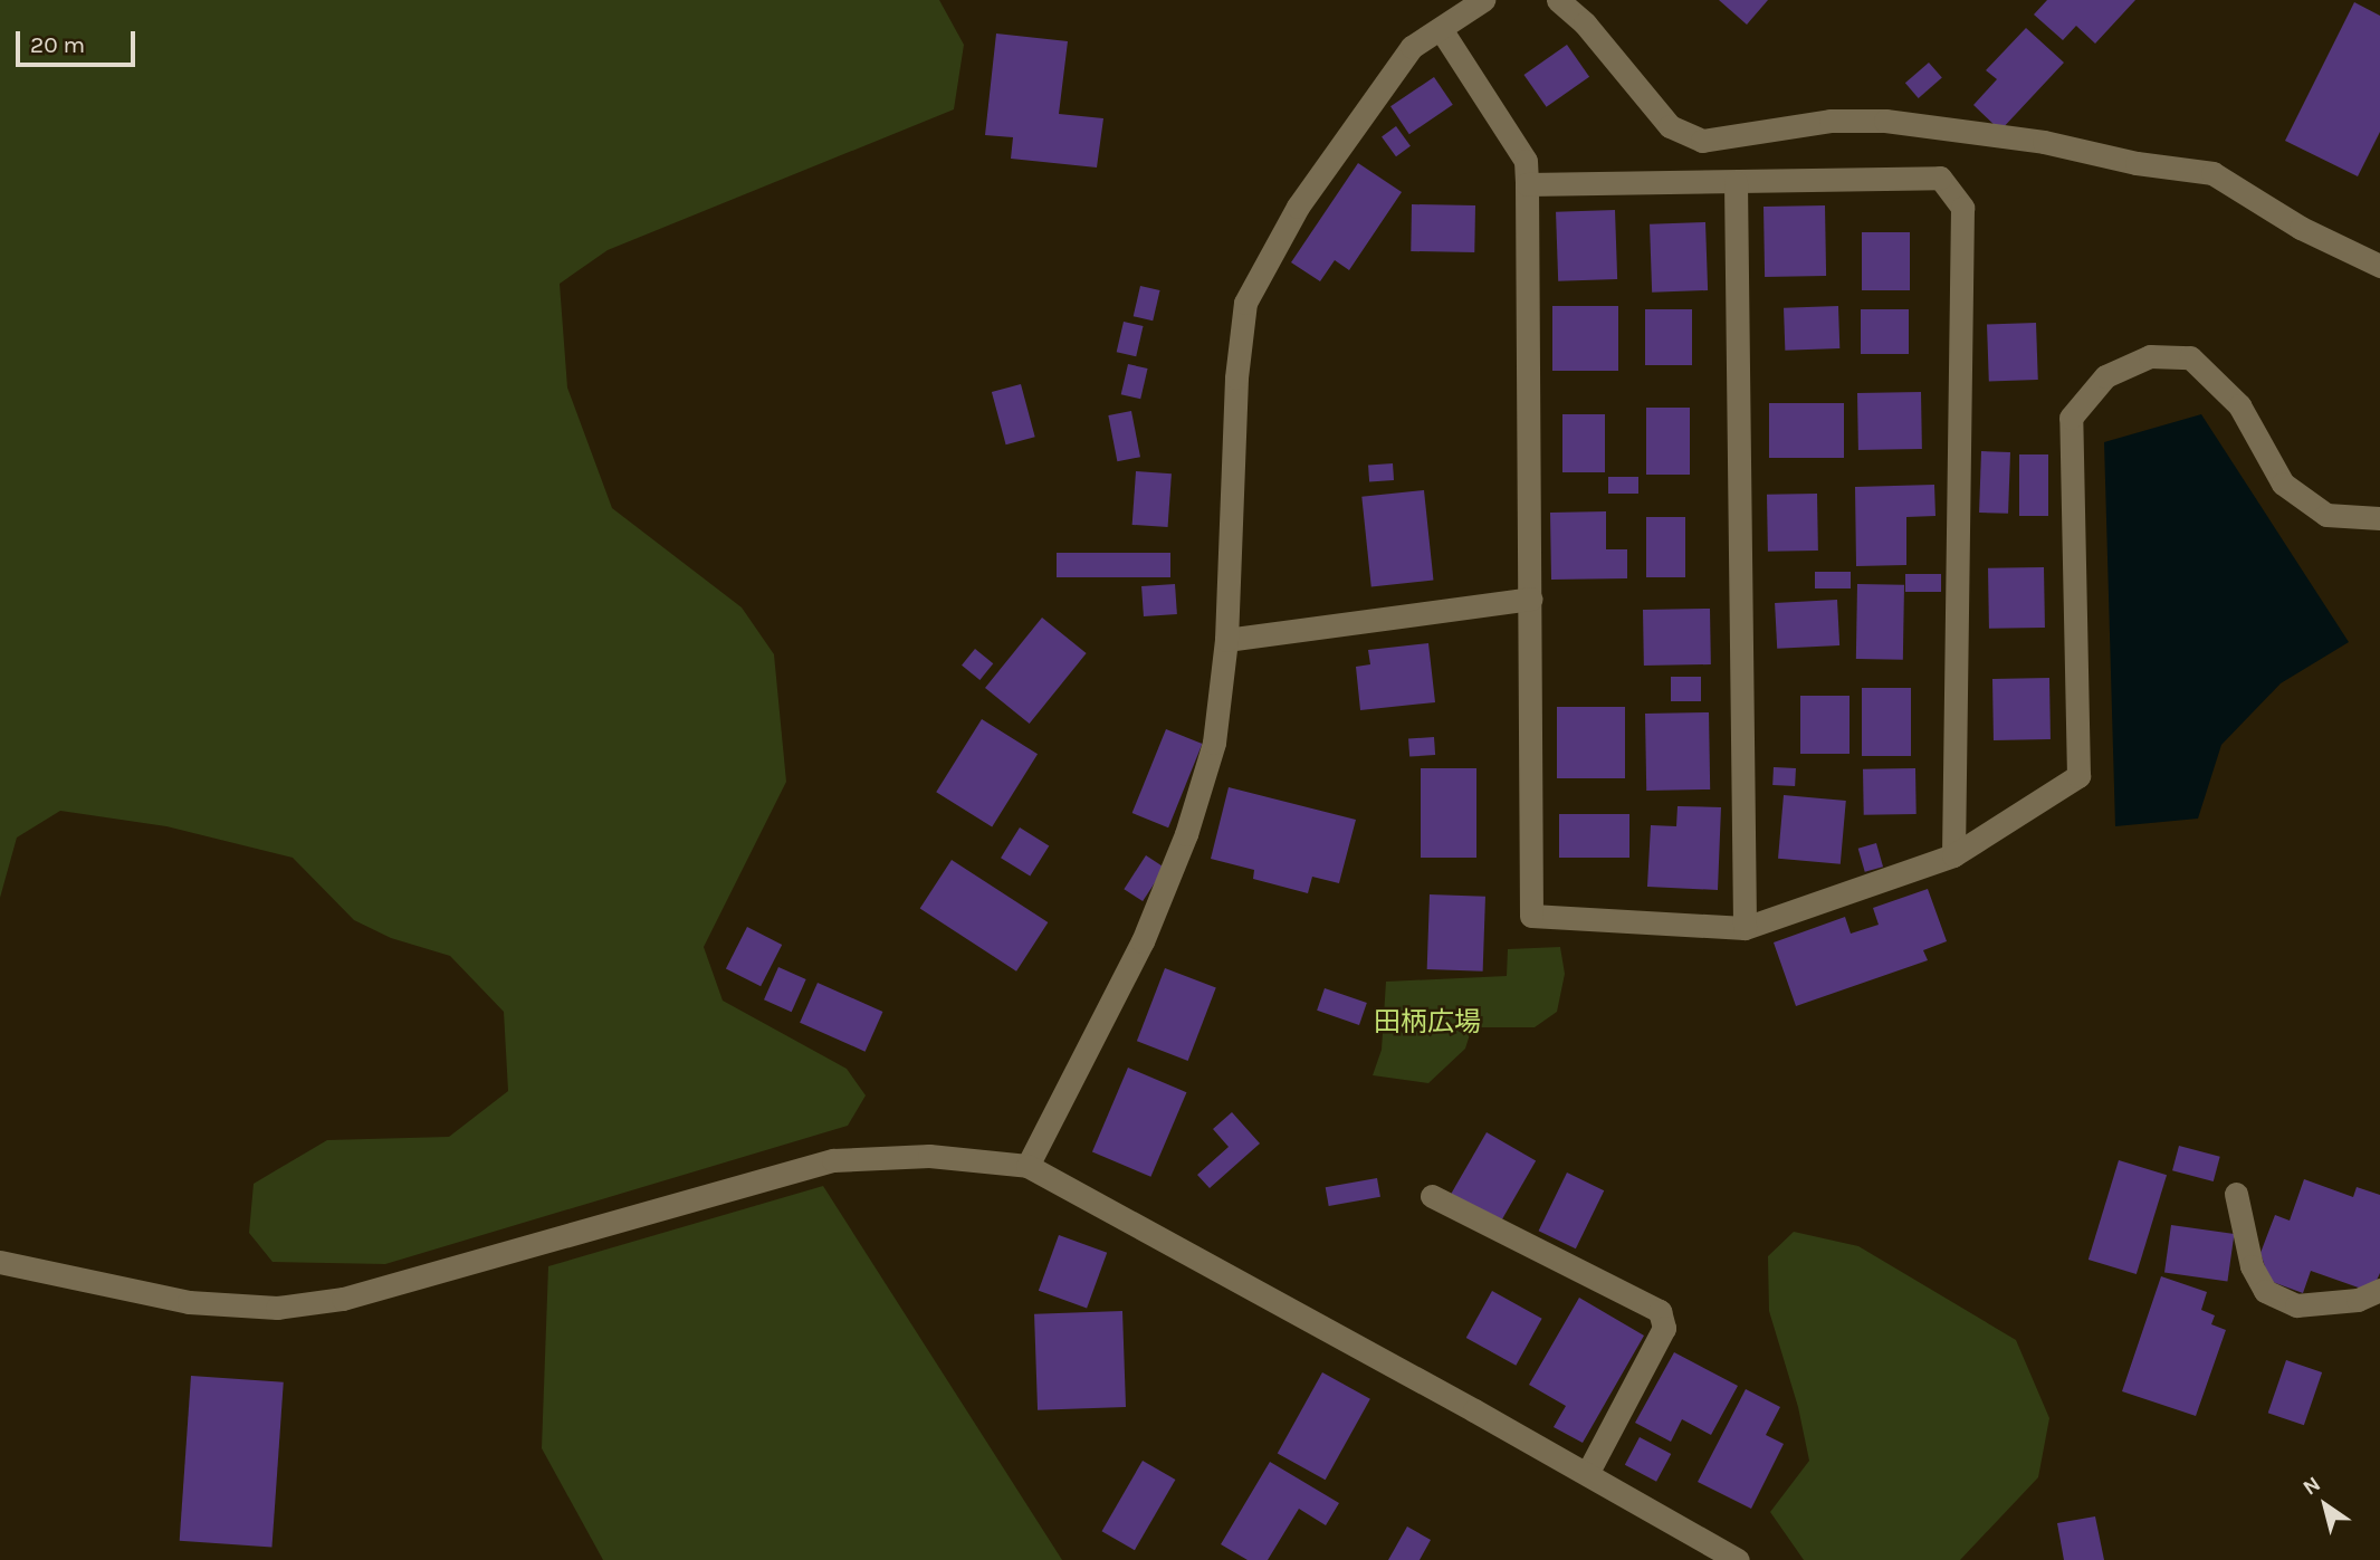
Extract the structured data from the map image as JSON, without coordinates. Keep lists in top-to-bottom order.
{
  "parks": ["田柄広場"],
  "scale_bar": "20 m",
  "north": "top left"
}
